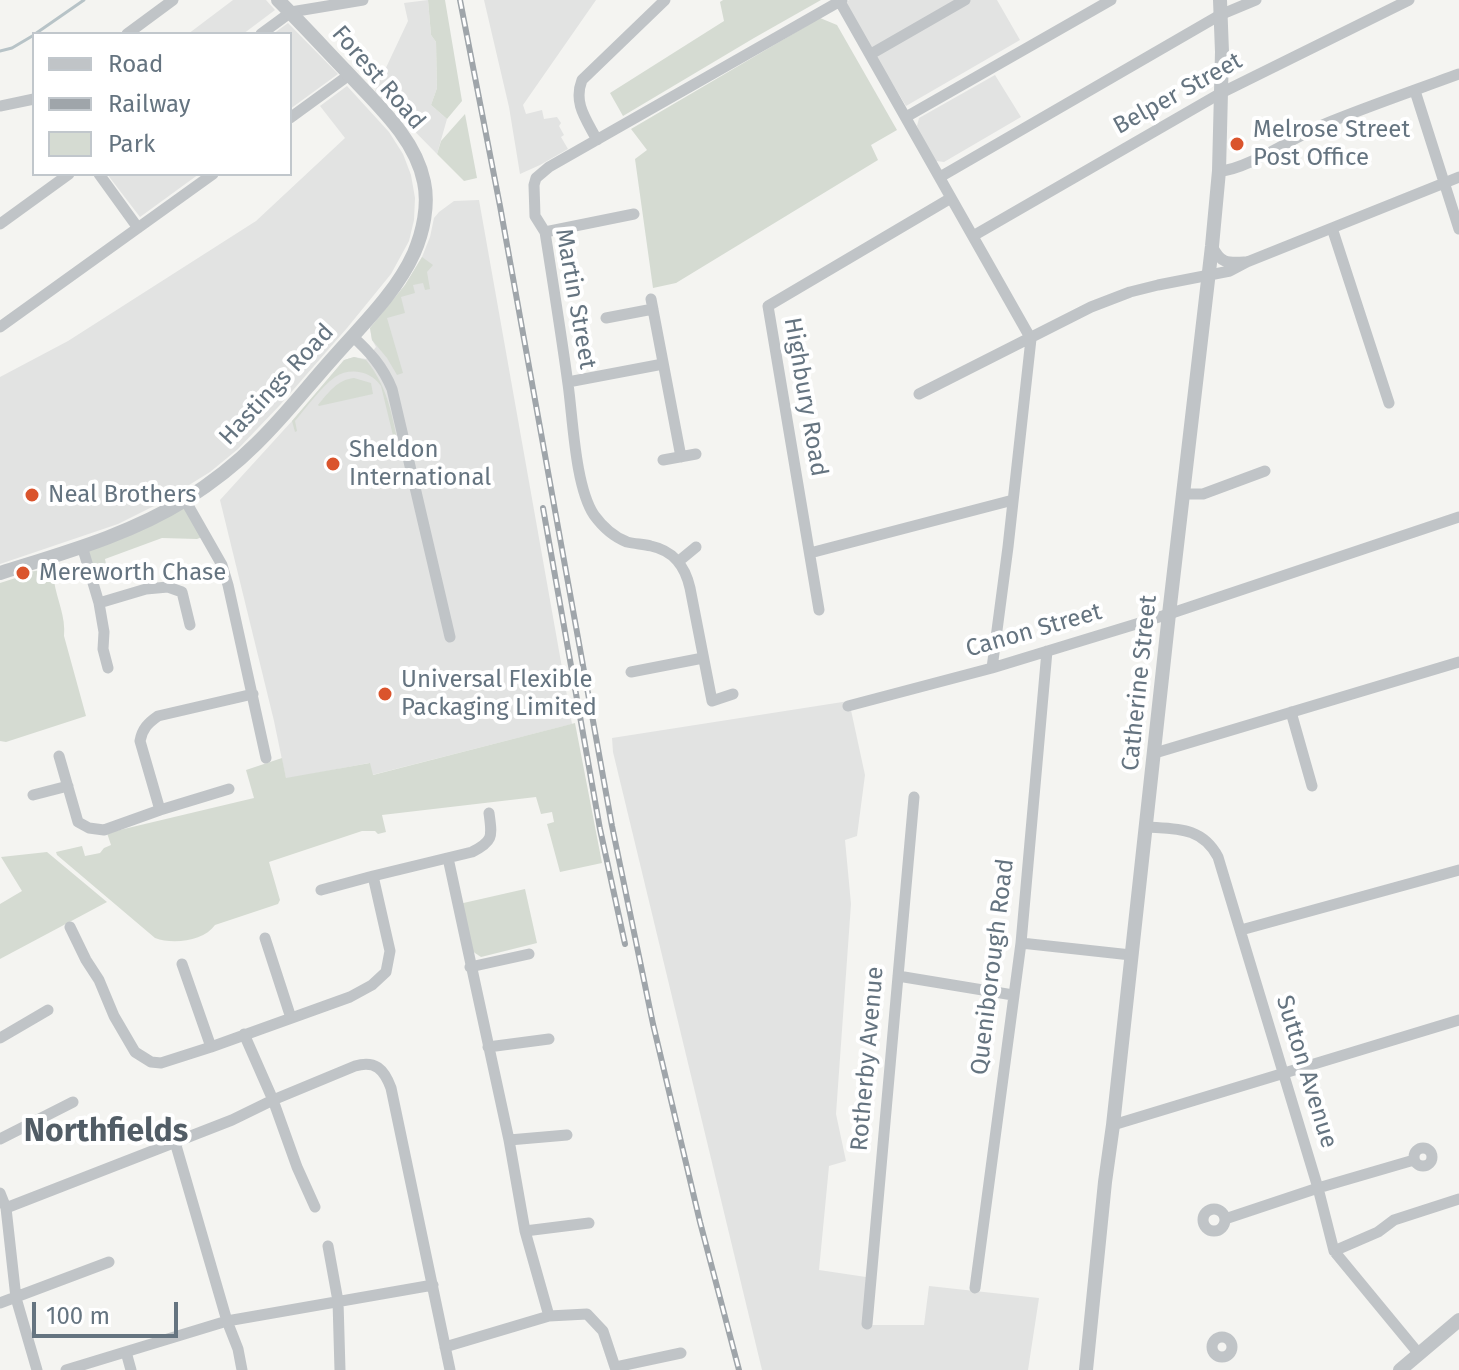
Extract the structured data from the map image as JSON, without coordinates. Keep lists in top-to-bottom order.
{
  "streets": {
    "street": [
      "Forest Road",
      "Belper Street",
      "Martin Street",
      "Hastings Road",
      "Highbury Road",
      "Canon Street",
      "Catherine Street",
      "Queniborough Road",
      "Rotherby Avenue",
      "Sutton Avenue"
    ]
  },
  "crossings": [
    ["Forest Road", "Hastings Road"],
    ["Belper Street", "Catherine Street"],
    ["Canon Street", "Catherine Street"],
    ["Canon Street", "Queniborough Road"],
    ["Catherine Street", "Sutton Avenue"]
  ],
  "districts": ["Northfields"],
  "places": [
    "Melrose Street Post Office",
    "Sheldon International",
    "Neal Brothers",
    "Mereworth Chase",
    "Universal Flexible Packaging Limited"
  ],
  "legend": ["Road", "Railway", "Park"],
  "scale_bar": "100 m"
}
